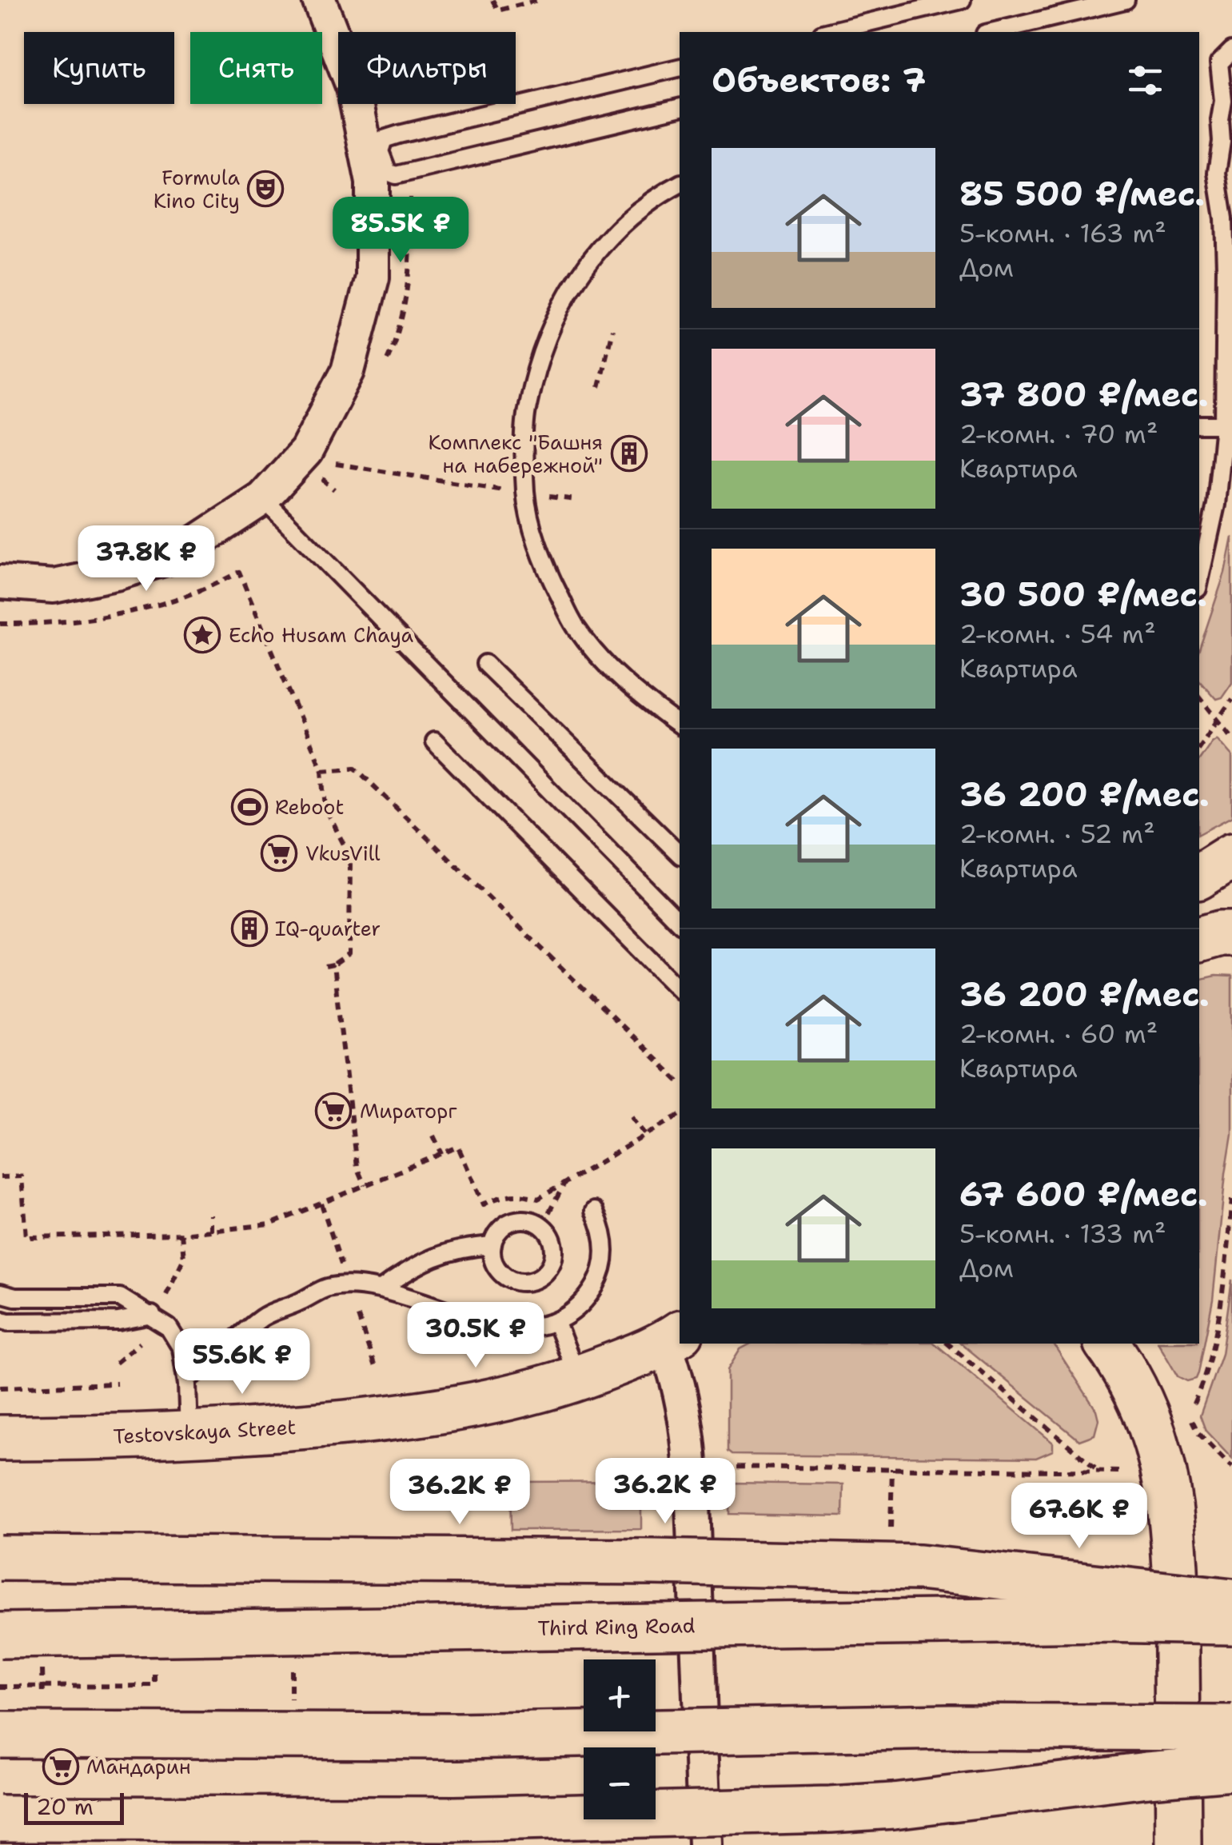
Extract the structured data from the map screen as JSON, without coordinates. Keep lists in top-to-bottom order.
{
  "streets": {
    "main road": ["Testovskaya Street", "Third Ring Road"]
  },
  "places": {
    "theatre": ["Formula Kino City"],
    "building": ["Комплекс \"Башня на набережной\"", "IQ-quarter"],
    "place": ["Echo Husam Chaya"],
    "sports": ["Reboot"],
    "supermarket": ["VkusVill", "Мираторг", "Мандарин"]
  },
  "scale_bar": "20 m",
  "page": {
    "chip": ["Купить", "Снять", "Фильтры"],
    "heading": "Объектов: 7",
    "list": [
      {
        "name": "85 500 ₽/мес.",
        "note": "5-комн. · 163 m² · Дом"
      },
      {
        "name": "37 800 ₽/мес.",
        "note": "2-комн. · 70 m² · Квартира"
      },
      {
        "name": "30 500 ₽/мес.",
        "note": "2-комн. · 54 m² · Квартира"
      },
      {
        "name": "36 200 ₽/мес.",
        "note": "2-комн. · 52 m² · Квартира"
      },
      {
        "name": "36 200 ₽/мес.",
        "note": "2-комн. · 60 m² · Квартира"
      },
      {
        "name": "67 600 ₽/мес.",
        "note": "5-комн. · 133 m² · Дом"
      }
    ],
    "price": [
      "85.5K ₽",
      "37.8K ₽",
      "30.5K ₽",
      "55.6K ₽",
      "36.2K ₽",
      "36.2K ₽",
      "67.6K ₽"
    ],
    "map_buttons": ["+", "−"],
    "scale": "20 m"
  }
}
